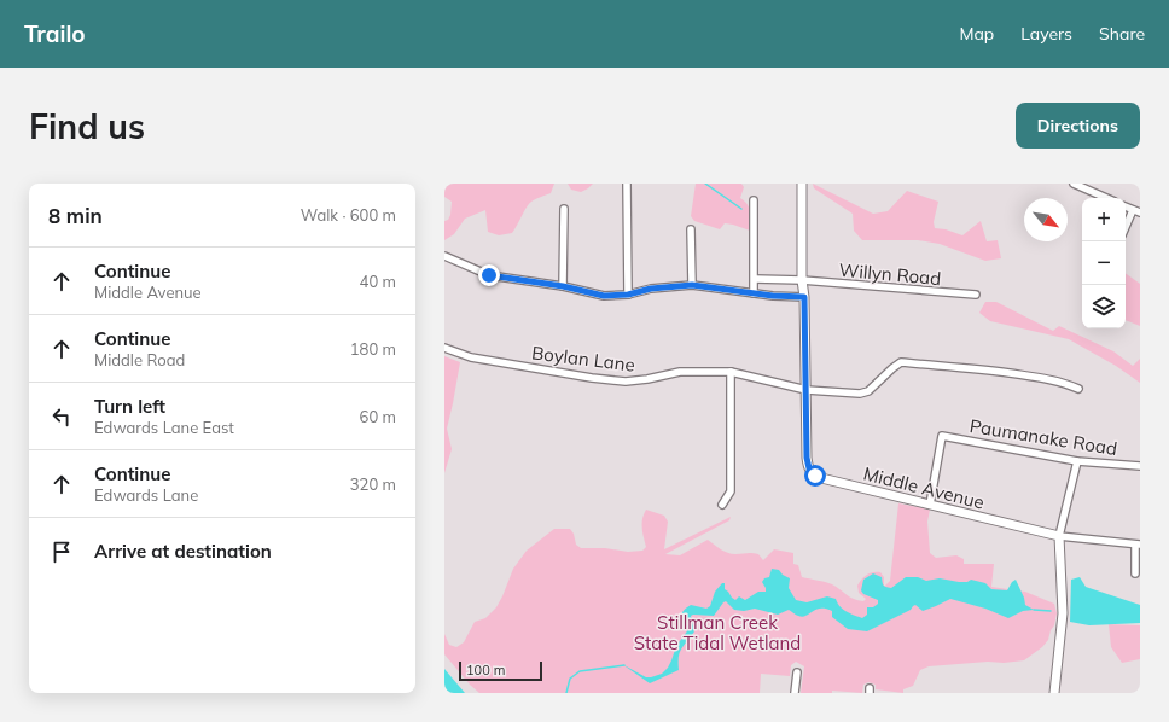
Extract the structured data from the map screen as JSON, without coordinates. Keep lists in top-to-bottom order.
{
  "streets": {
    "main road": ["Middle Avenue"],
    "street": ["Willyn Road", "Boylan Lane", "Paumanake Road"]
  },
  "crossings": [
    ["Willyn Road", "Middle Avenue"],
    ["Boylan Lane", "Middle Avenue"],
    ["Paumanake Road", "Middle Avenue"]
  ],
  "parks": ["Stillman Creek State Tidal Wetland"],
  "scale_bar": "100 m",
  "north": "bottom right",
  "page": {
    "header": "Trailo",
    "nav": ["Map", "Layers", "Share"],
    "buttons": "Directions",
    "title": "Find us",
    "heading": ["8 min", "Walk · 600 m"],
    "map_buttons": ["+", "−"],
    "list": [
      ["Continue", "Middle Avenue", "40 m"],
      ["Continue", "Middle Road", "180 m"],
      ["Turn left", "Edwards Lane East", "60 m"],
      ["Continue", "Edwards Lane", "320 m"],
      "Arrive at destination"
    ],
    "scale": "100 m"
  }
}
